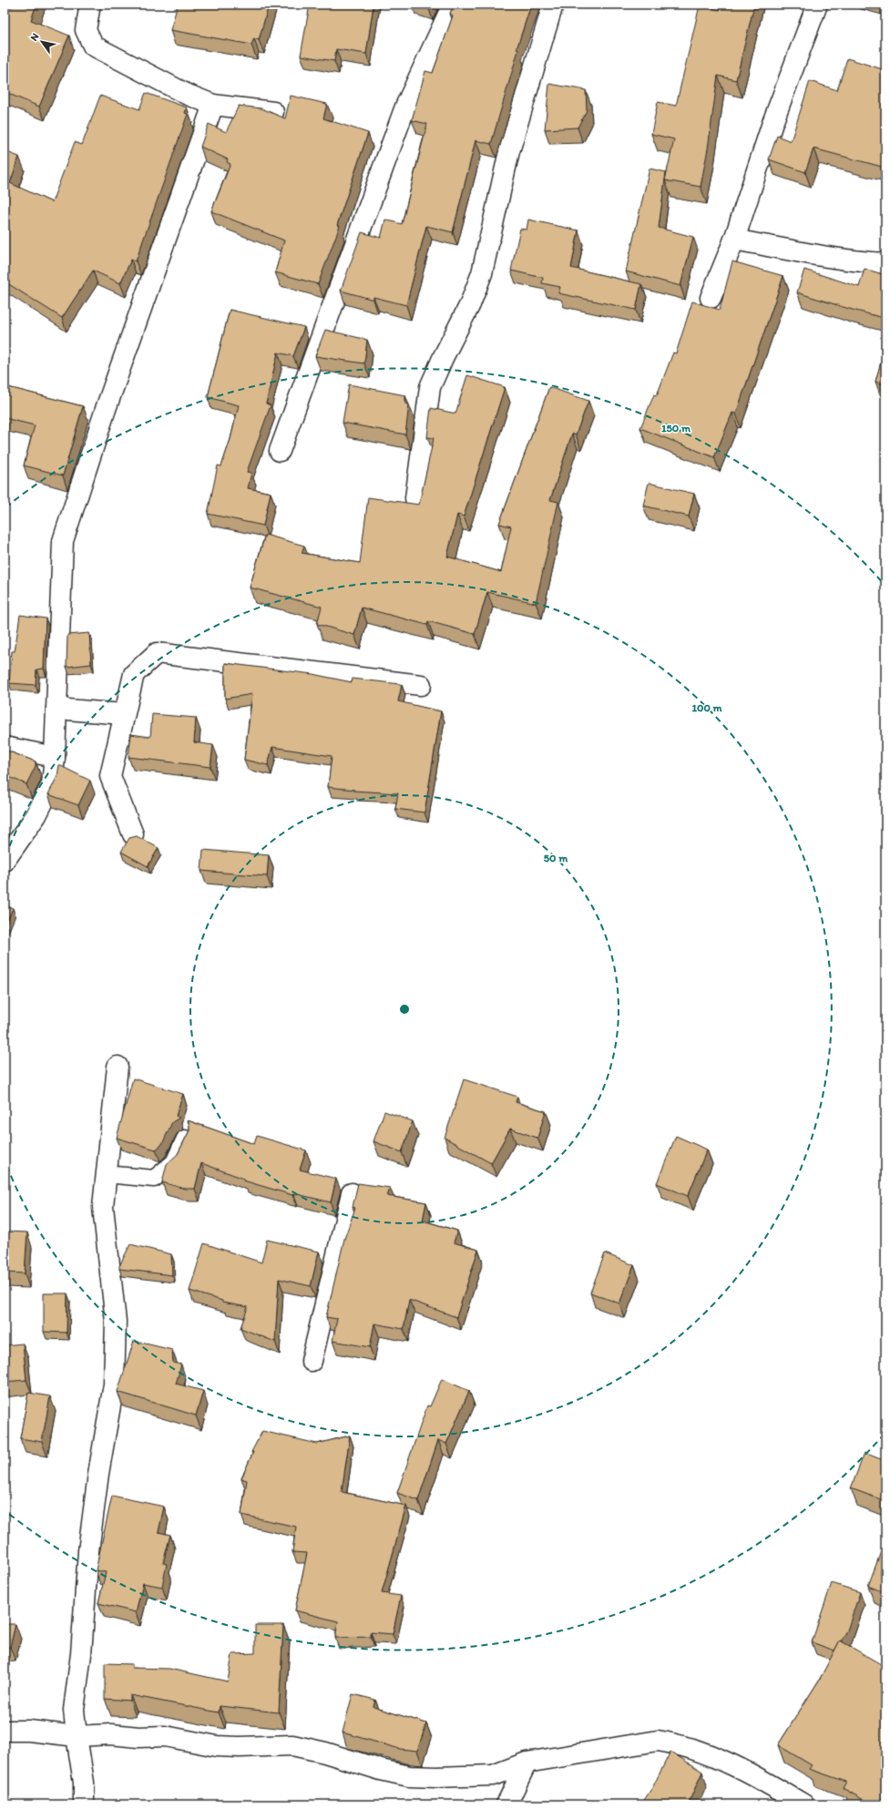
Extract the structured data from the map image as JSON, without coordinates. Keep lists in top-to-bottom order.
{
  "north": "top left",
  "rings": ["150 m", "100 m", "50 m"]
}
